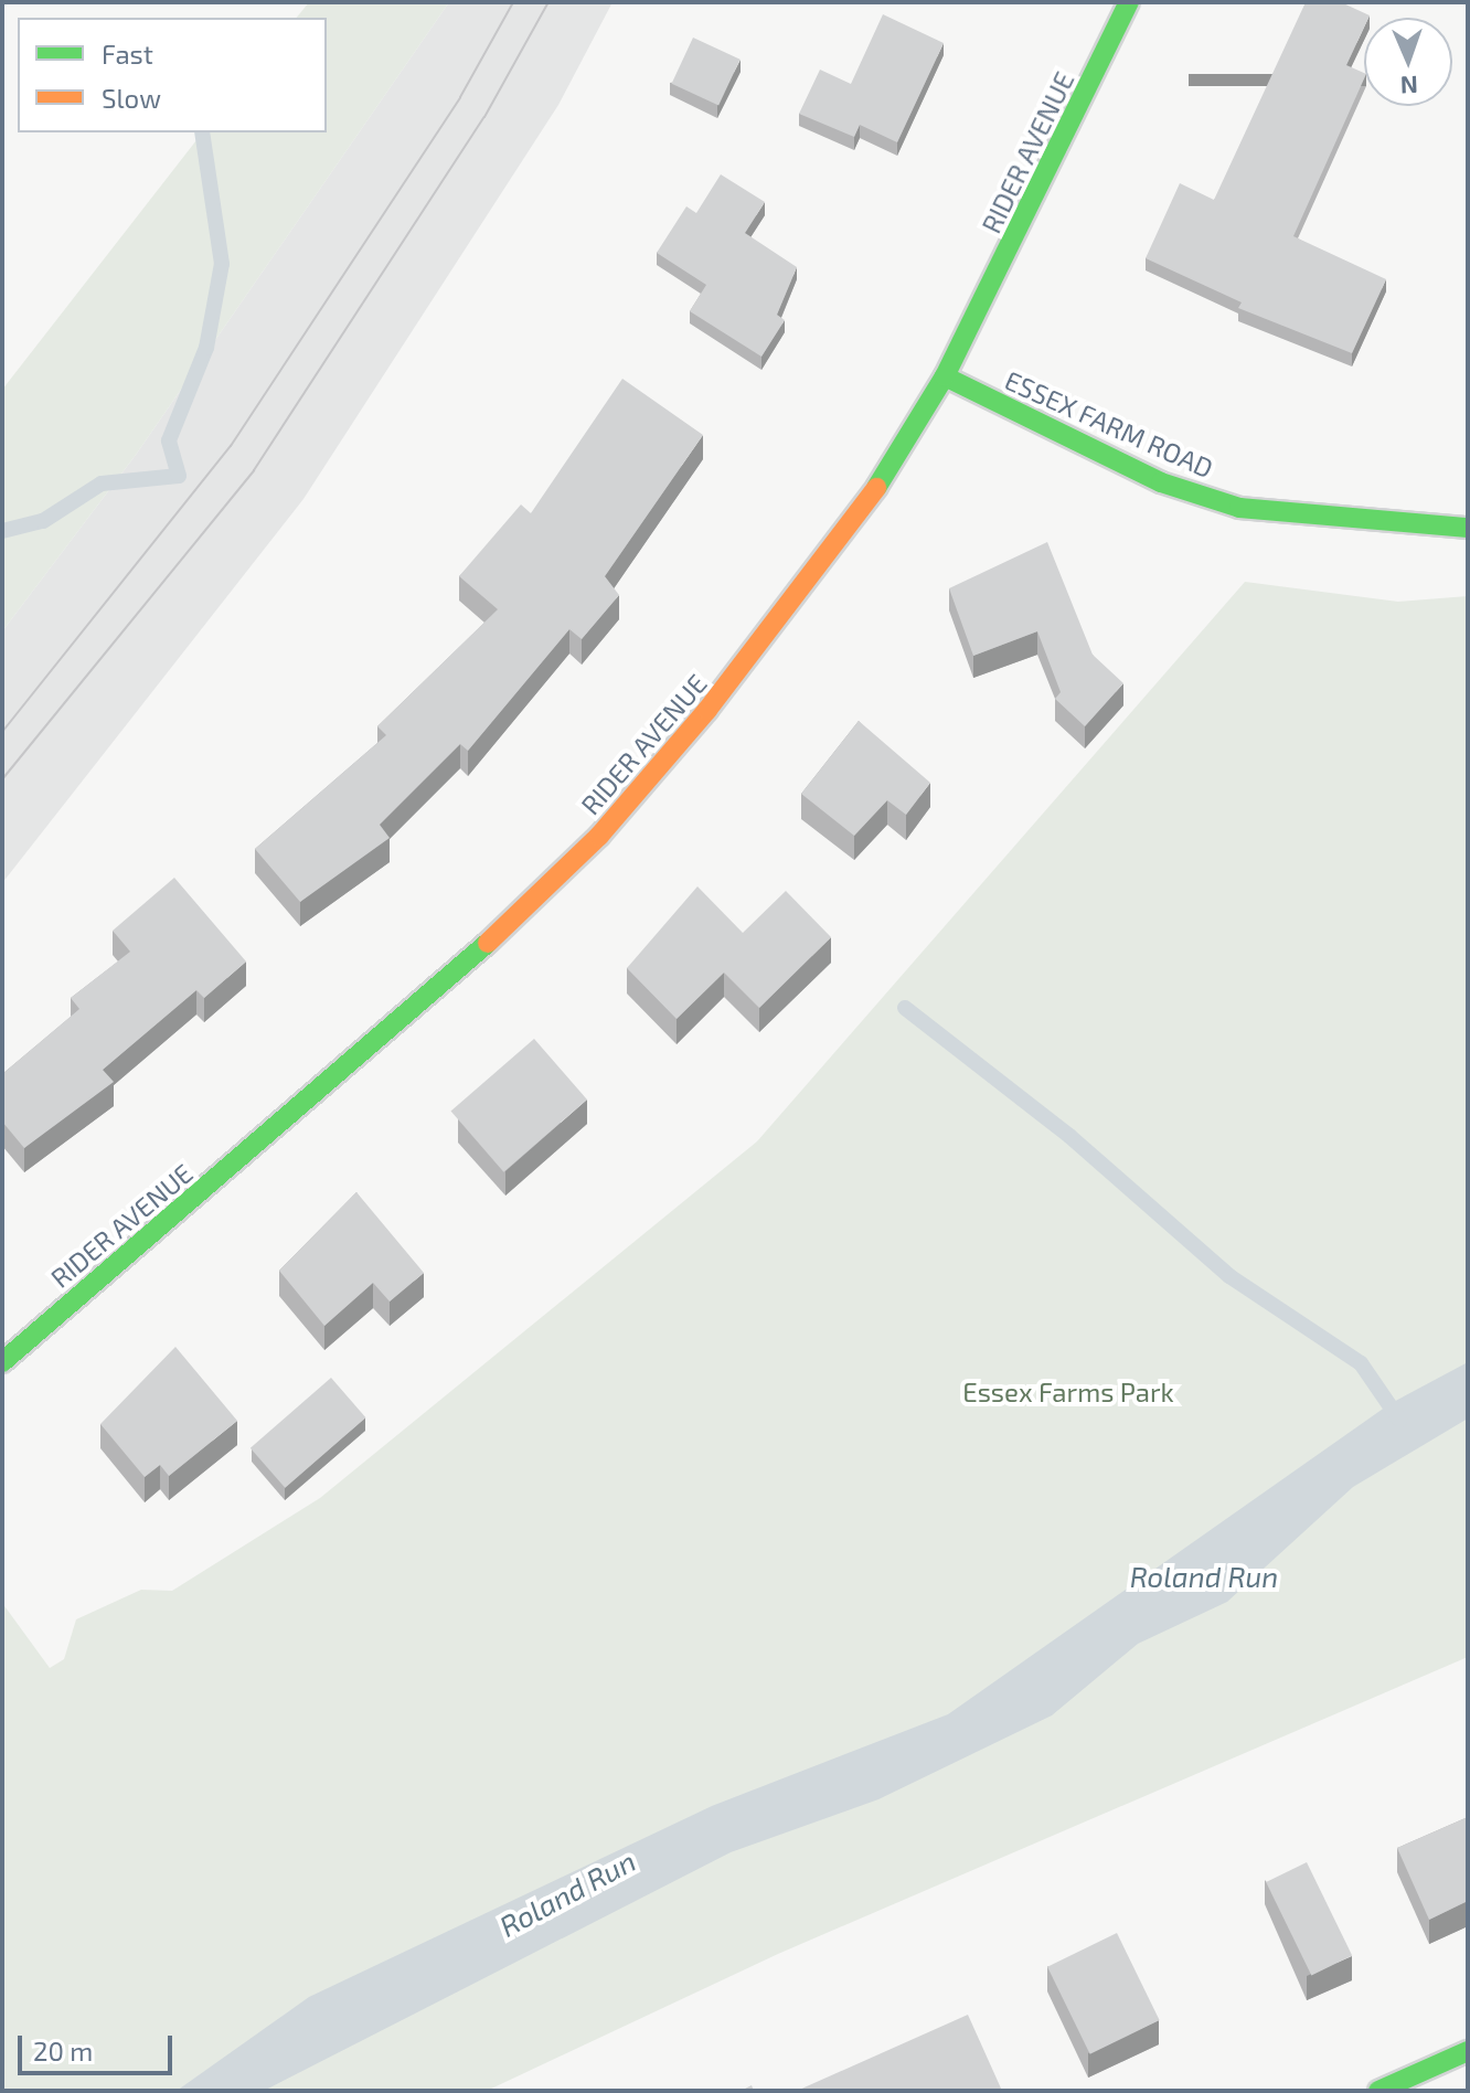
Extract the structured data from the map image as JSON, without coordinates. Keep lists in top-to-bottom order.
{
  "streets": {
    "street": ["RIDER AVENUE", "ESSEX FARM ROAD"]
  },
  "crossings": [
    ["RIDER AVENUE", "ESSEX FARM ROAD"]
  ],
  "water": ["Roland Run"],
  "parks": ["Essex Farms Park"],
  "legend": ["Fast", "Slow"],
  "scale_bar": "20 m",
  "north": "bottom"
}
